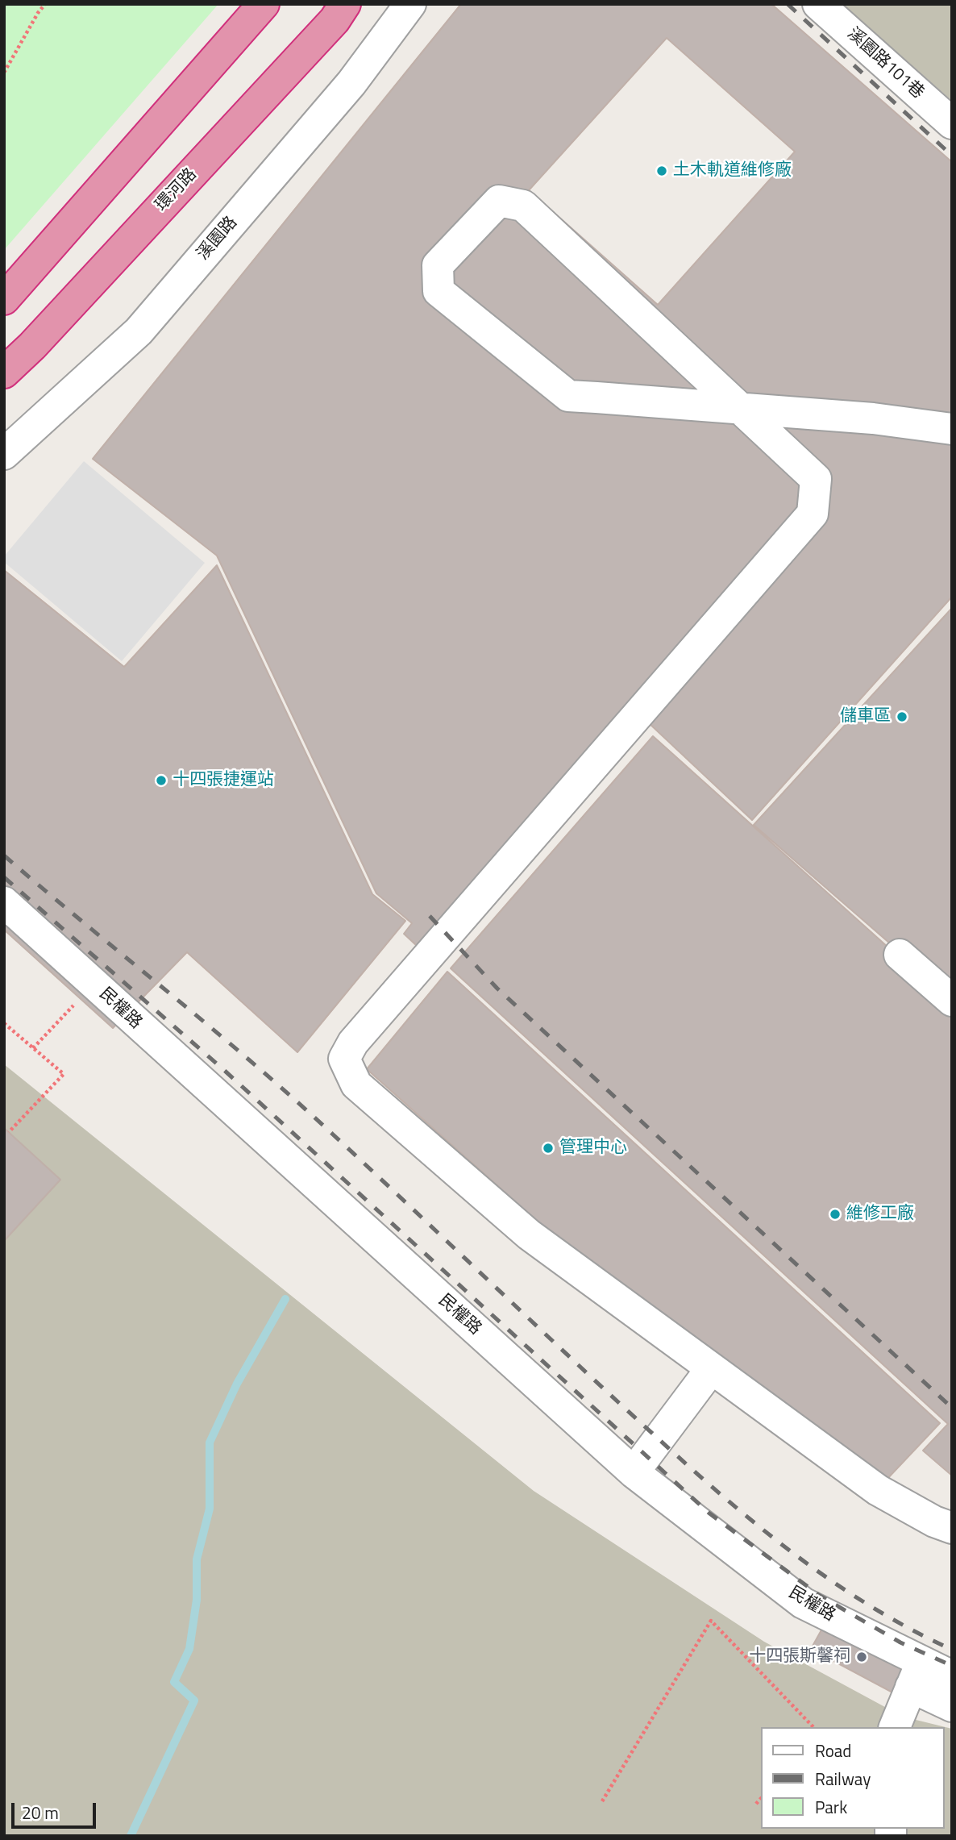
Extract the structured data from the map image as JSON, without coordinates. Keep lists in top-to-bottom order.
{
  "streets": {
    "highway": ["環河路"],
    "street": ["溪園路101巷", "溪園路", "民權路"]
  },
  "places": [
    "土木軌道維修廠",
    "儲車區",
    "十四張捷運站",
    "管理中心",
    "維修工廠",
    "十四張斯馨祠"
  ],
  "legend": ["Road", "Railway", "Park"],
  "scale_bar": "20 m"
}
